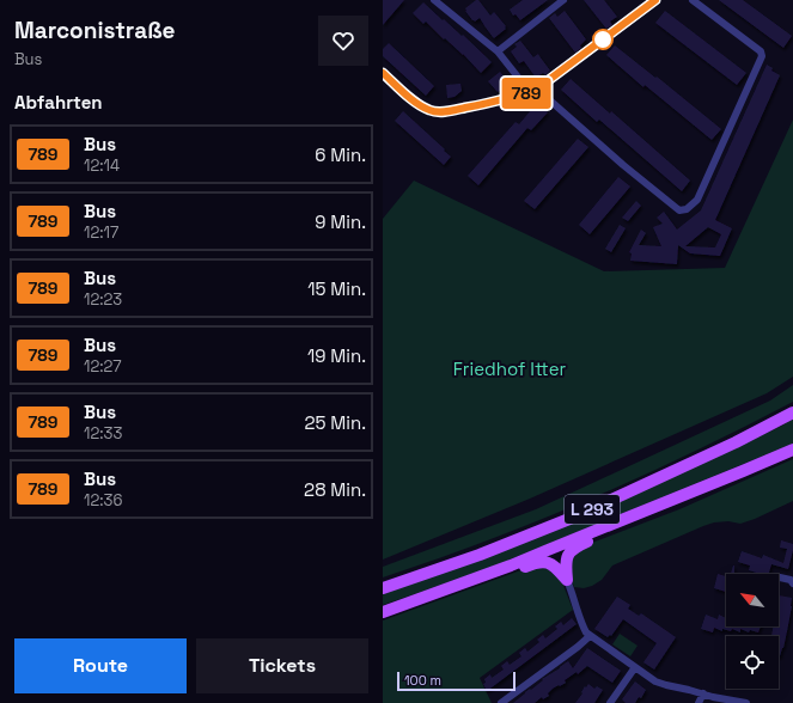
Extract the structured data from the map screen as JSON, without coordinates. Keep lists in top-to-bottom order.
{
  "streets": {
    "main road": ["L 293"]
  },
  "parks": ["Friedhof Itter"],
  "lines": ["bus line 789"],
  "scale_bar": "100 m",
  "north": "top left",
  "page": {
    "heading": [
      ["Marconistraße", "Bus"],
      "Abfahrten"
    ],
    "on_map": "789",
    "list": [
      {
        "mark": "789",
        "name": "Bus",
        "note": "12:14",
        "value": "6 Min."
      },
      {
        "mark": "789",
        "name": "Bus",
        "note": "12:17",
        "value": "9 Min."
      },
      {
        "mark": "789",
        "name": "Bus",
        "note": "12:23",
        "value": "15 Min."
      },
      {
        "mark": "789",
        "name": "Bus",
        "note": "12:27",
        "value": "19 Min."
      },
      {
        "mark": "789",
        "name": "Bus",
        "note": "12:33",
        "value": "25 Min."
      },
      {
        "mark": "789",
        "name": "Bus",
        "note": "12:36",
        "value": "28 Min."
      }
    ],
    "buttons": ["Route", "Tickets"],
    "scale": "100 m"
  }
}
